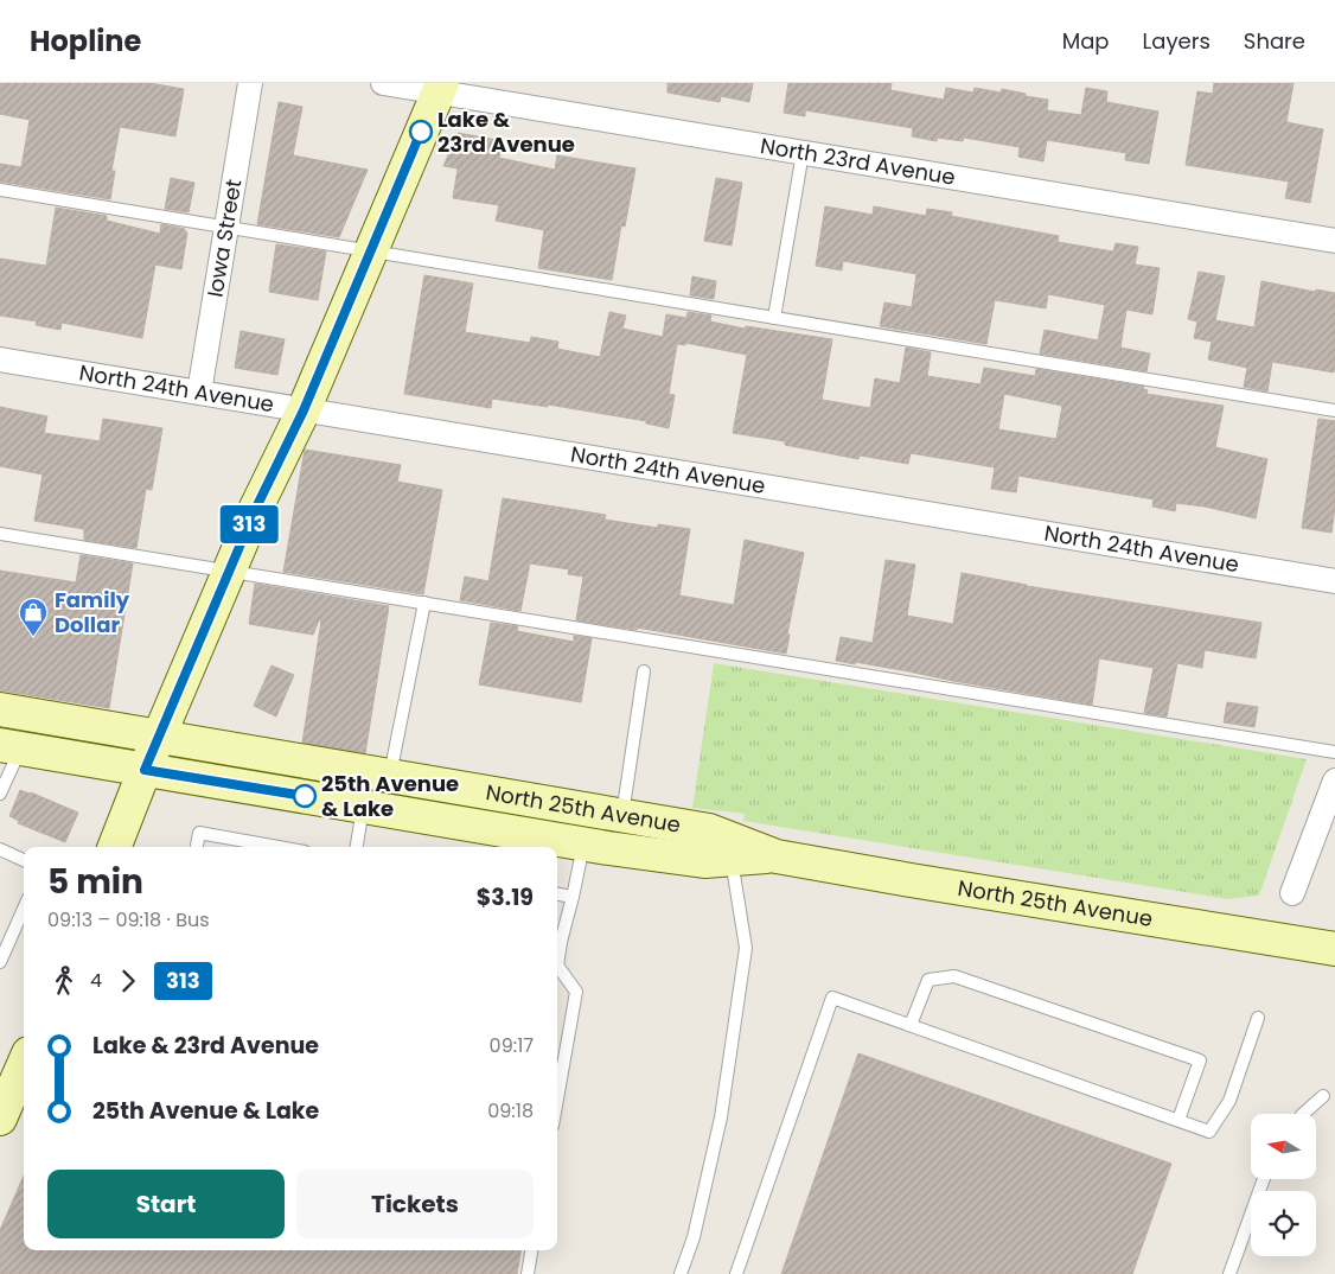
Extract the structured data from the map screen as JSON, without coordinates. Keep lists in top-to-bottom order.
{
  "streets": {
    "main road": ["North 25th Avenue"],
    "street": ["North 23rd Avenue", "Iowa Street", "North 24th Avenue"]
  },
  "crossings": [
    ["Iowa Street", "North 24th Avenue"]
  ],
  "places": {
    "other": ["Lake & 23rd Avenue", "25th Avenue & Lake"],
    "shop": ["Family Dollar"]
  },
  "lines": ["bus line 313"],
  "north": "left",
  "page": {
    "header": "Hopline",
    "nav": ["Map", "Layers", "Share"],
    "on_map": "313",
    "heading": ["5 min", "09:13 – 09:18 · Bus", "$3.19"],
    "legs": ["4", "313"],
    "list": [
      {
        "name": "Lake & 23rd Avenue",
        "value": "09:17"
      },
      {
        "name": "25th Avenue & Lake",
        "value": "09:18"
      }
    ],
    "buttons": ["Start", "Tickets"]
  }
}
